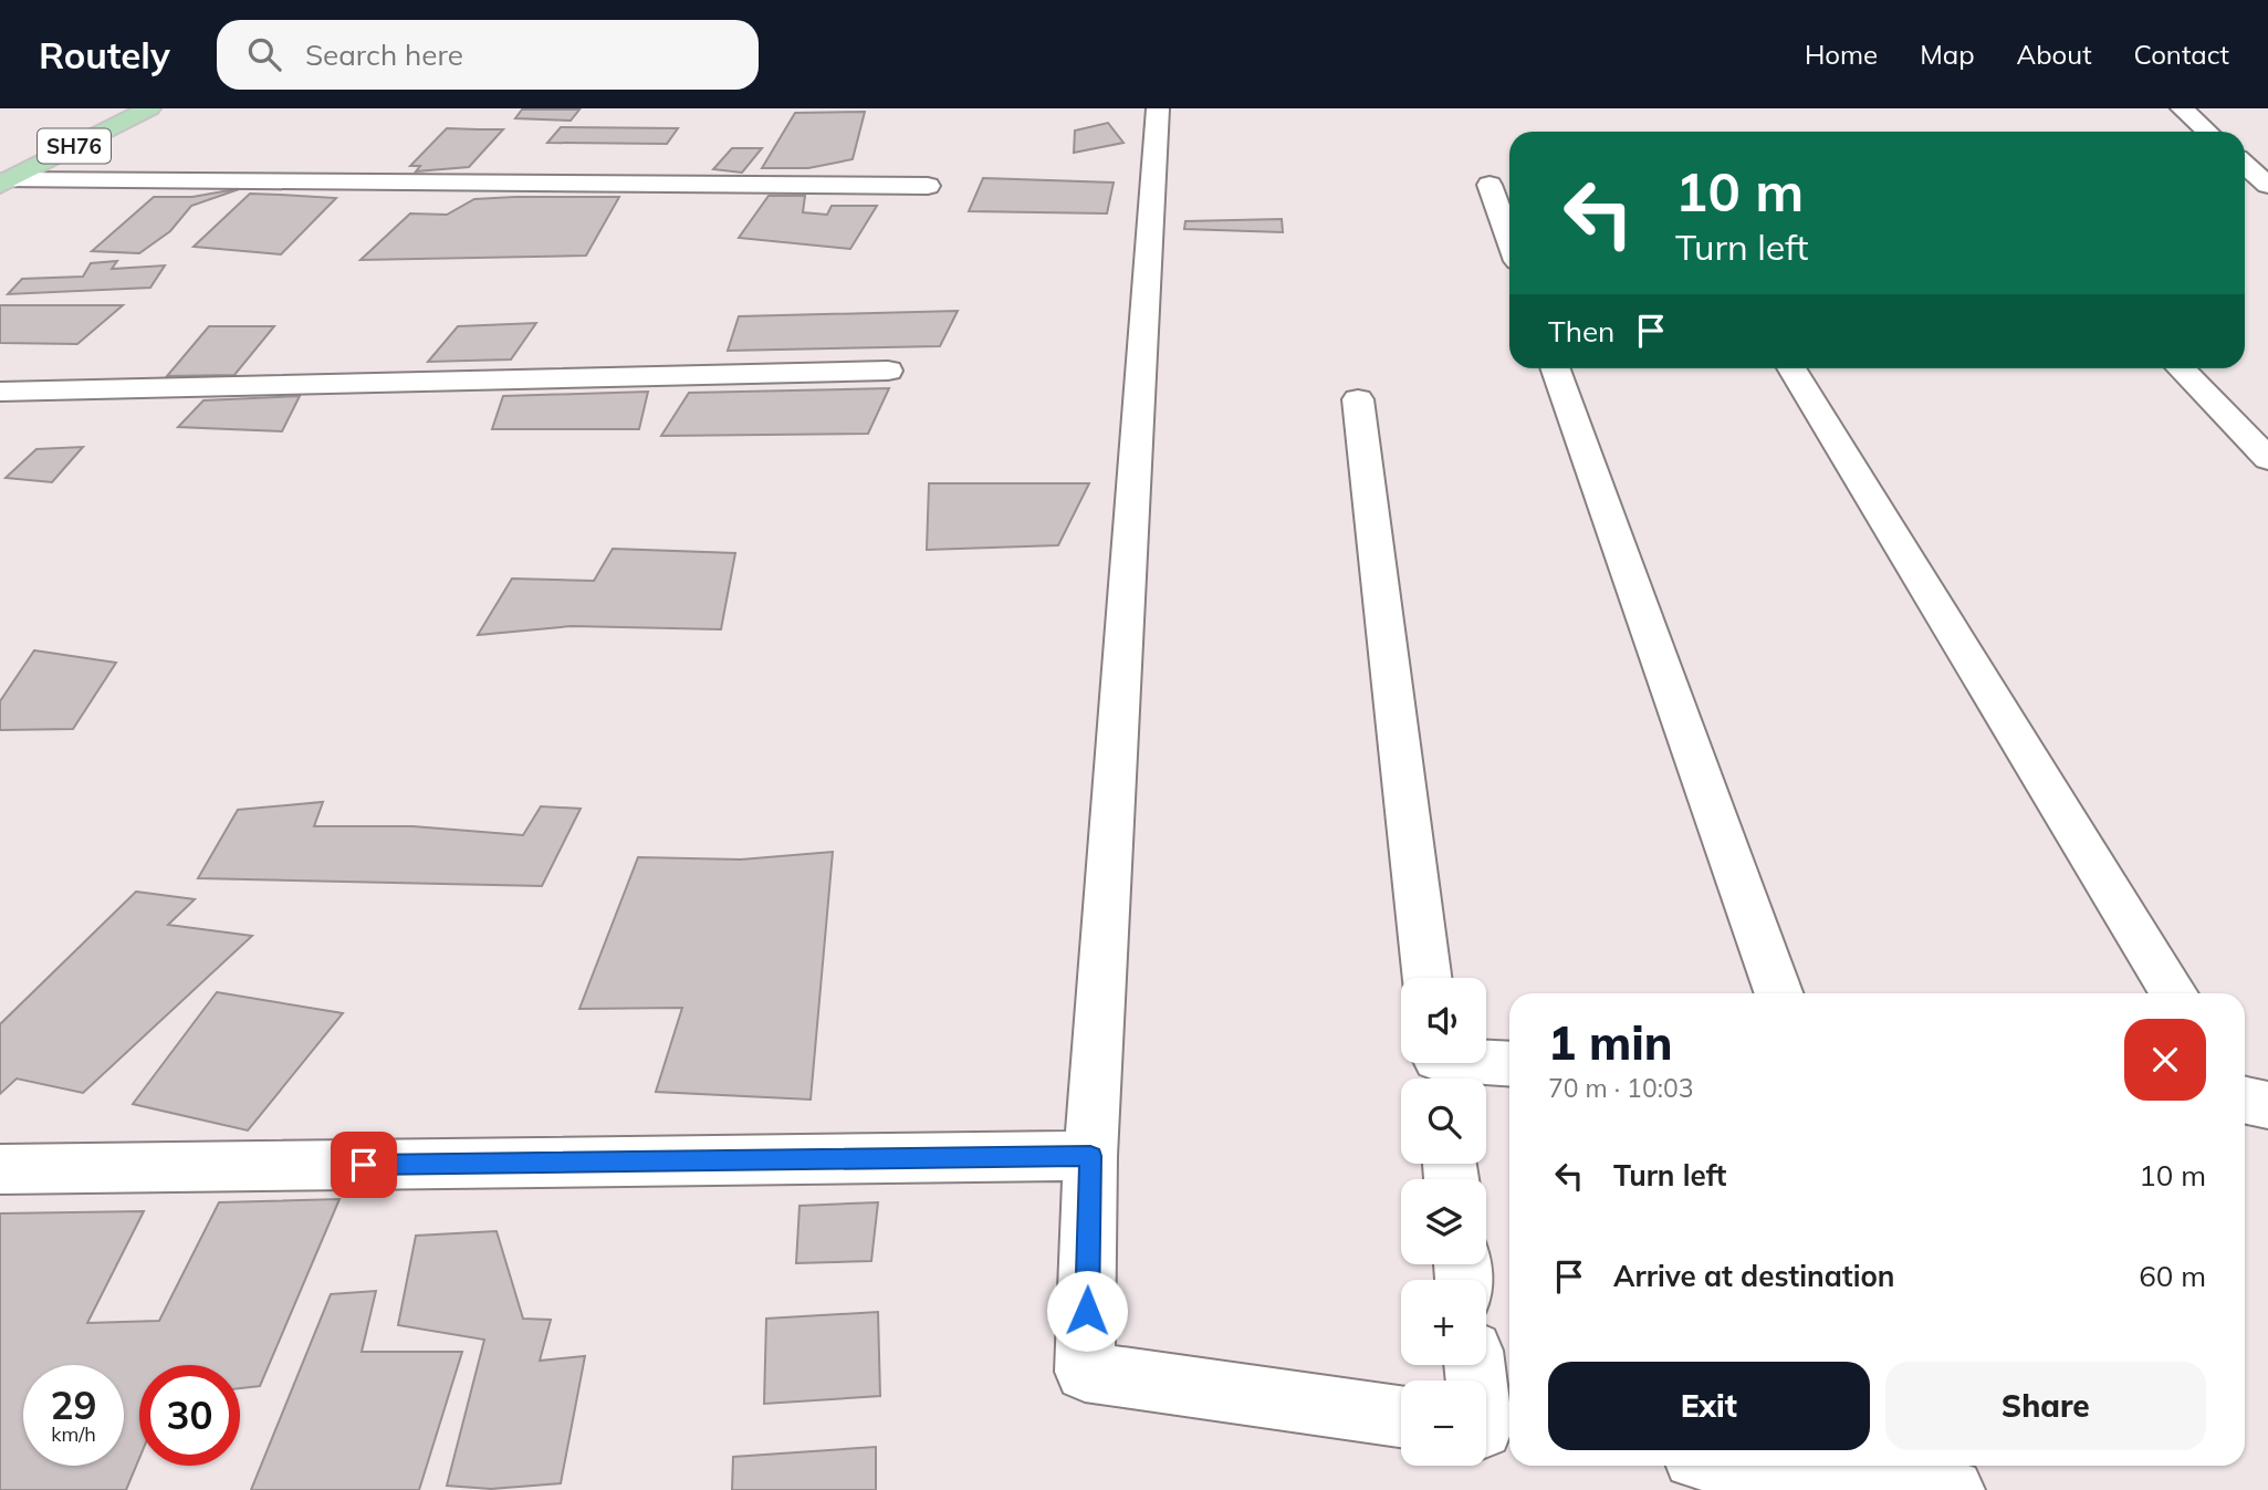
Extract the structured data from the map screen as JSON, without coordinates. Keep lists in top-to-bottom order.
{
  "streets": {
    "main road": ["SH76"]
  },
  "page": {
    "header": "Routely",
    "search": "Search here",
    "nav": [
      "Home",
      "Map",
      "About",
      "Contact"
    ],
    "turn": ["10 m", "Turn left"],
    "then": "Then",
    "map_buttons": ["+", "−"],
    "heading": ["1 min", "70 m · 10:03"],
    "list": [
      {
        "name": "Turn left",
        "value": "10 m"
      },
      {
        "name": "Arrive at destination",
        "value": "60 m"
      }
    ],
    "buttons": ["Exit", "Share"],
    "speed": "29 km/h",
    "limit": "30"
  }
}
